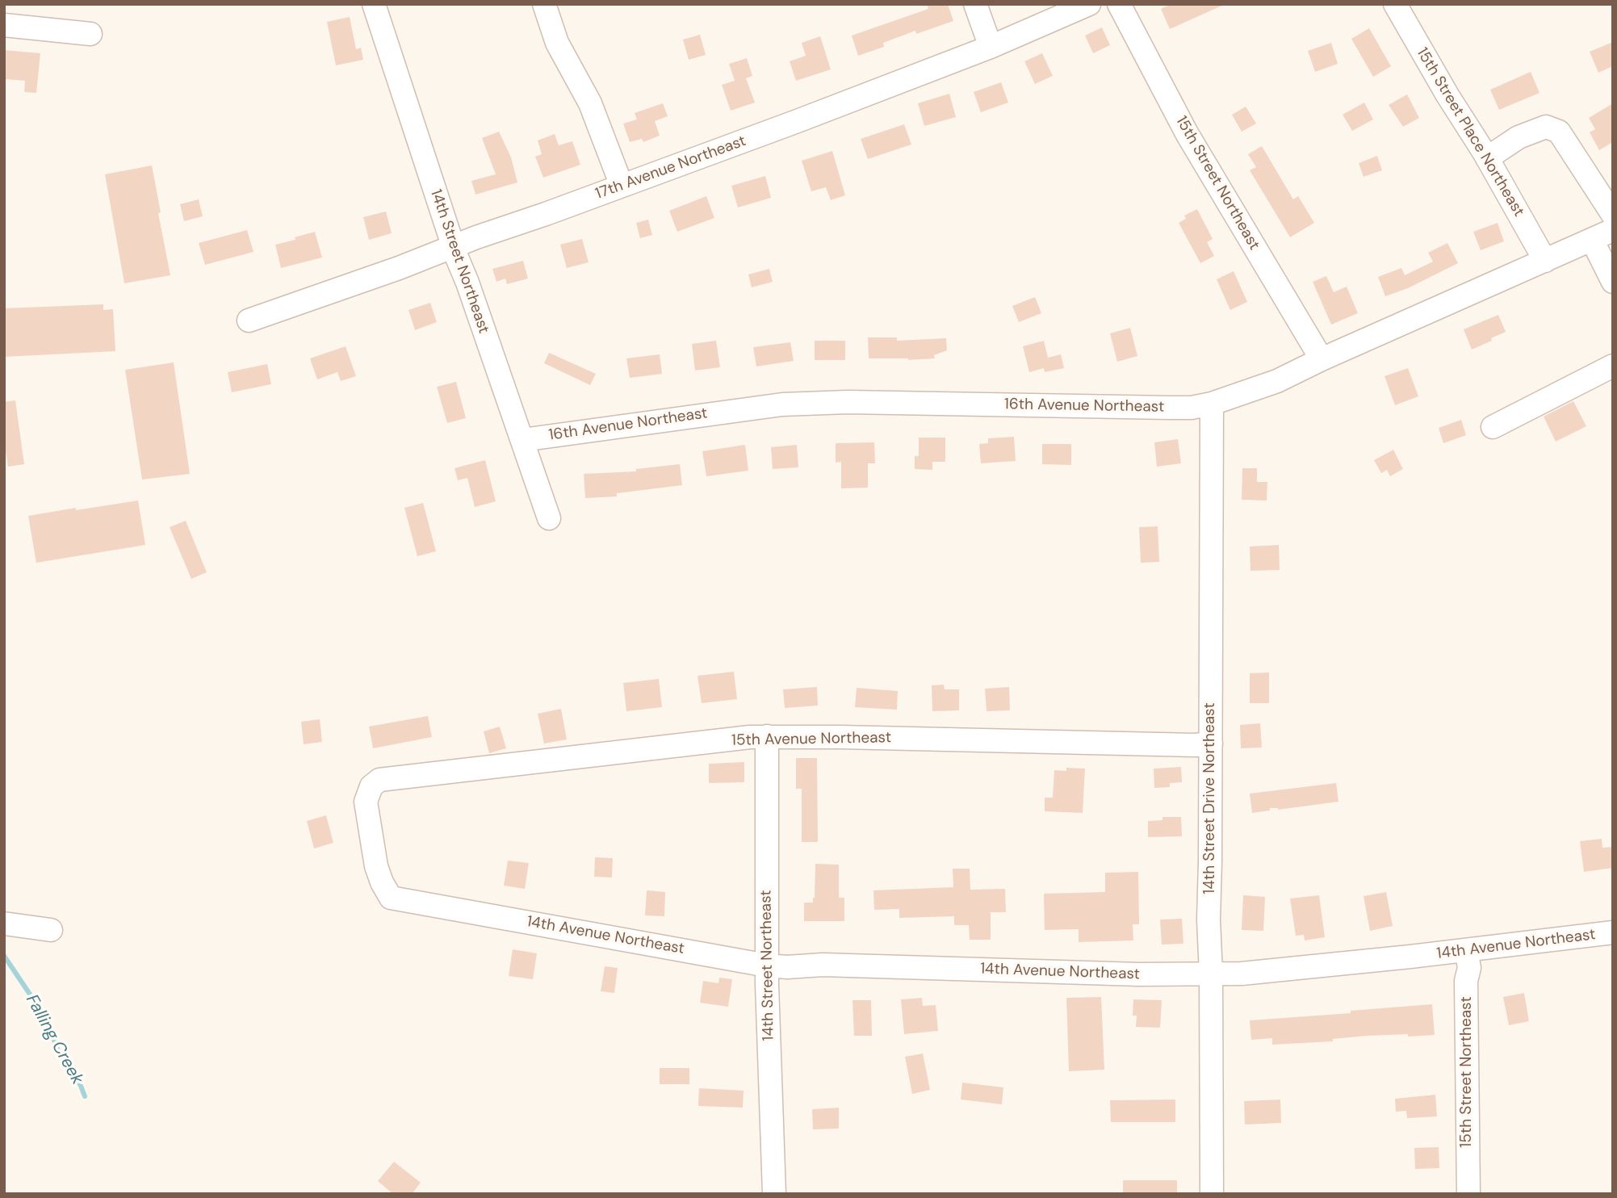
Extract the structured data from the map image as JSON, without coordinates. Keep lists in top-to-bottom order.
{
  "streets": {
    "street": [
      "15th Street Place Northeast",
      "17th Avenue Northeast",
      "15th Street Northeast",
      "14th Street Northeast",
      "16th Avenue Northeast",
      "15th Avenue Northeast",
      "14th Street Drive Northeast",
      "14th Avenue Northeast"
    ]
  },
  "crossings": [
    ["15th Street Place Northeast", "16th Avenue Northeast"],
    ["17th Avenue Northeast", "14th Street Northeast"],
    ["15th Street Northeast", "16th Avenue Northeast"],
    ["15th Street Northeast", "14th Avenue Northeast"],
    ["14th Street Northeast", "16th Avenue Northeast"],
    ["14th Street Northeast", "15th Avenue Northeast"],
    ["14th Street Northeast", "14th Avenue Northeast"],
    ["16th Avenue Northeast", "14th Street Drive Northeast"],
    ["15th Avenue Northeast", "14th Street Drive Northeast"],
    ["15th Avenue Northeast", "14th Avenue Northeast"],
    ["14th Street Drive Northeast", "14th Avenue Northeast"]
  ],
  "water": ["Falling Creek"]
}
